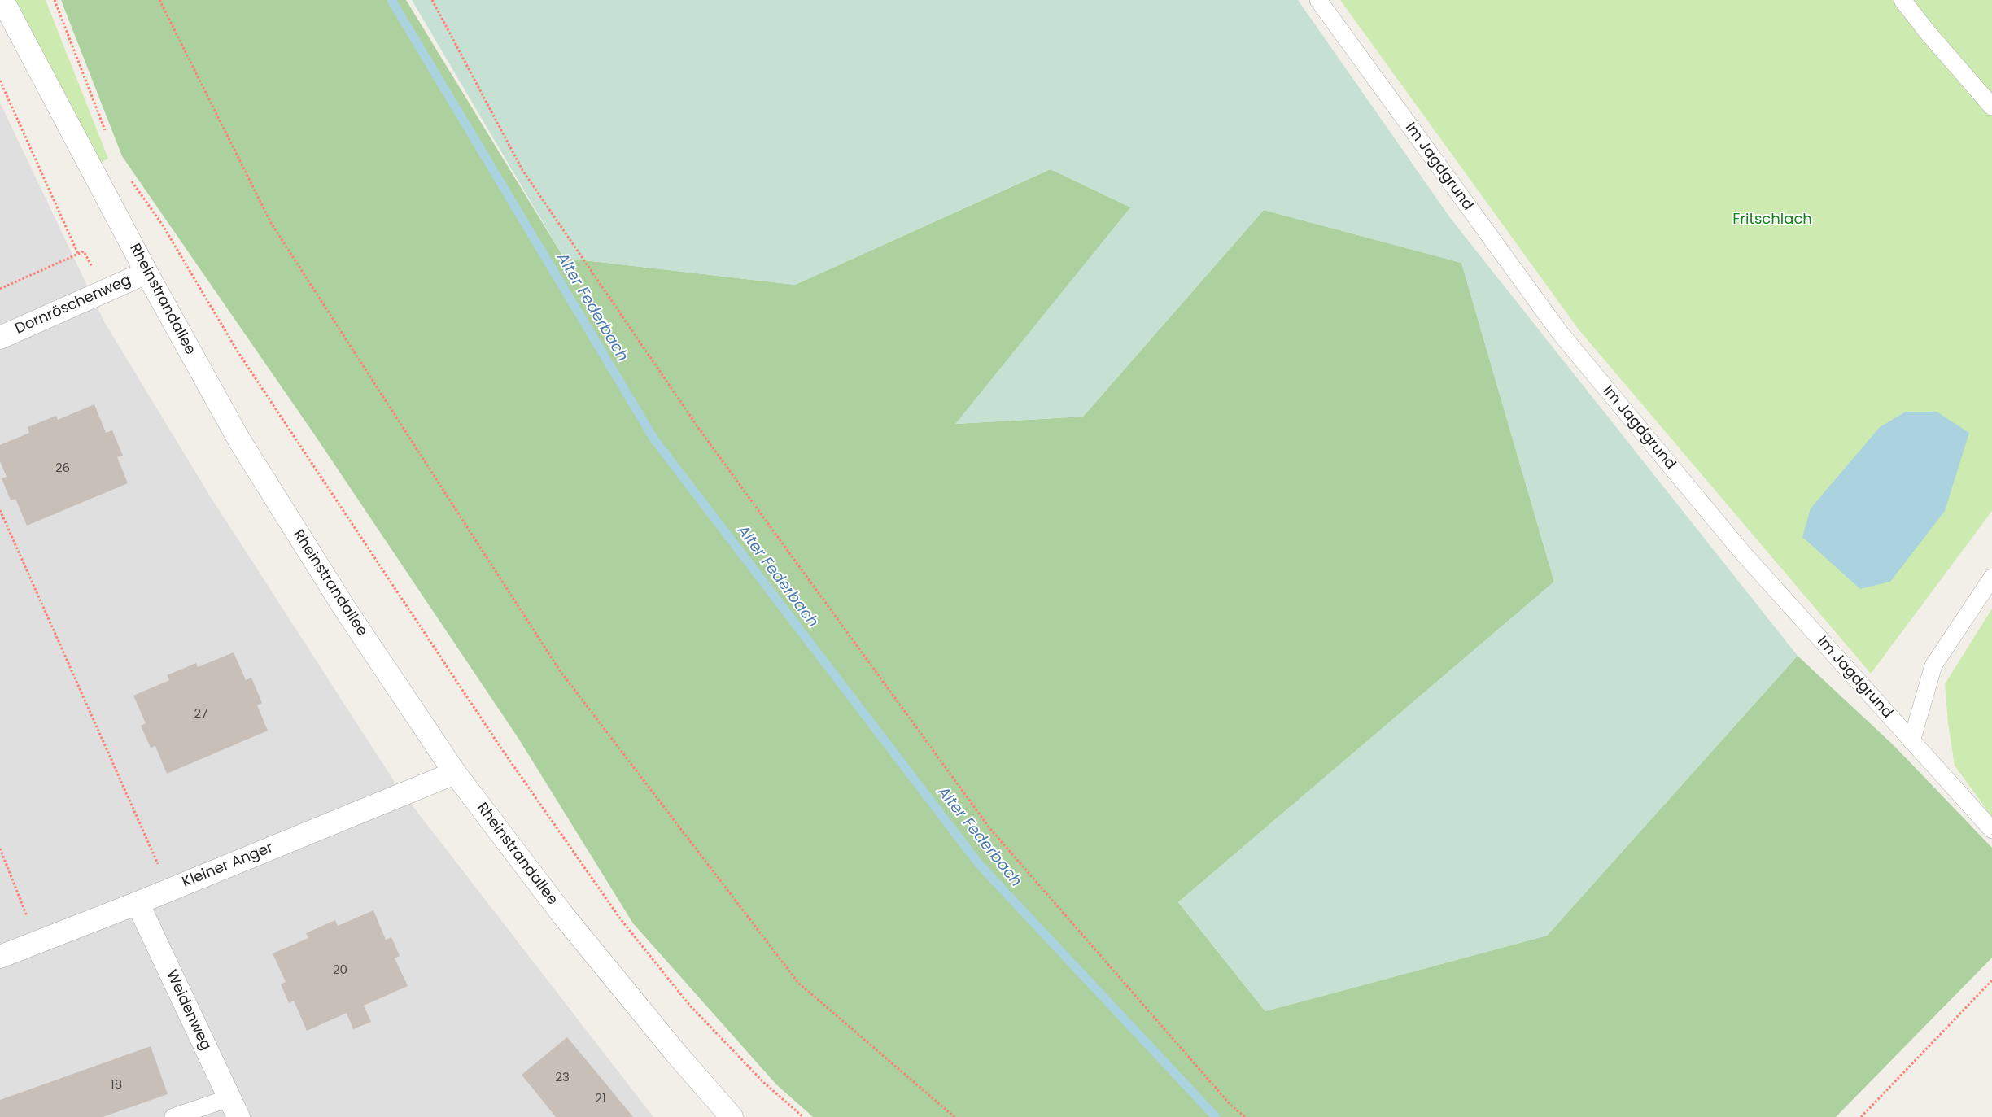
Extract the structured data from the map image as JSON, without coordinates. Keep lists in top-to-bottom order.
{
  "streets": {
    "street": [
      "Rheinstrandallee",
      "Dornröschenweg",
      "Kleiner Anger",
      "Weidenweg"
    ],
    "lane": ["Im Jagdgrund"]
  },
  "crossings": [
    ["Rheinstrandallee", "Dornröschenweg"],
    ["Rheinstrandallee", "Kleiner Anger"],
    ["Kleiner Anger", "Weidenweg"]
  ],
  "water": ["Alter Federbach"],
  "parks": ["Fritschlach"],
  "house_numbers": [
    "26",
    "27",
    "20",
    "23",
    "18",
    "21"
  ]
}
